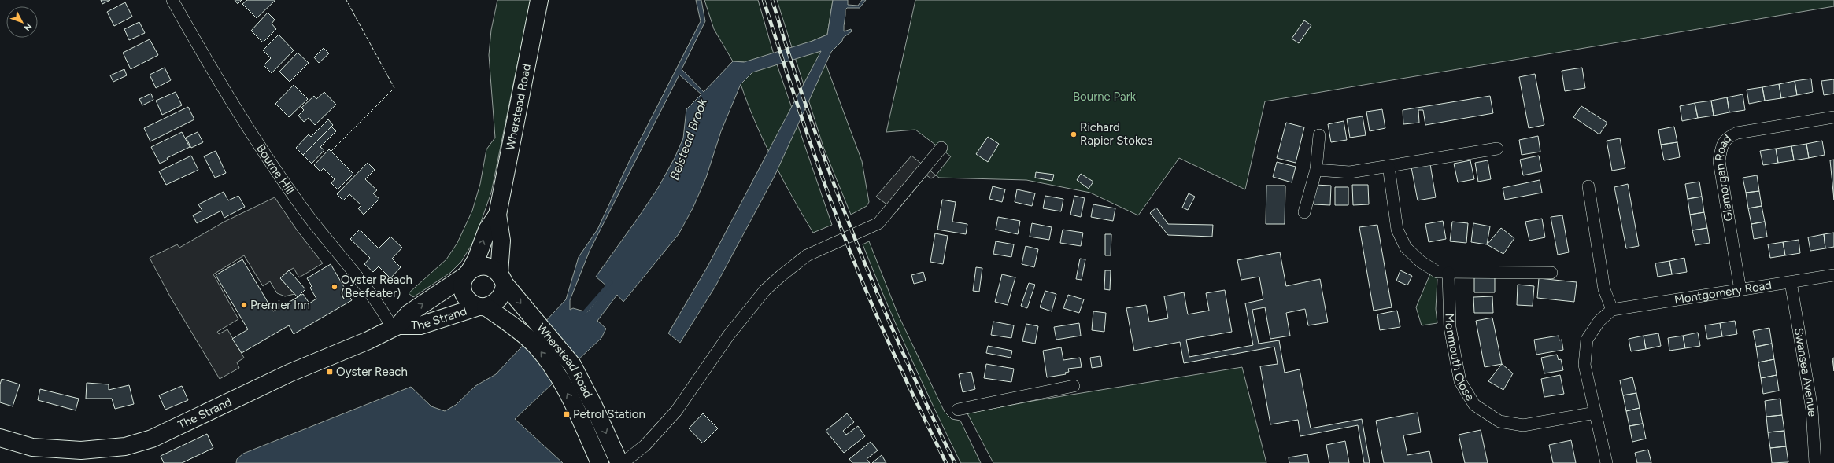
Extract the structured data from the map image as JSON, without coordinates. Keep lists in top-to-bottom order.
{
  "streets": {
    "main road": ["Wherstead Road", "The Strand"],
    "street": [
      "Bourne Hill",
      "Glamorgan Road",
      "Montgomery Road",
      "Monmouth Close",
      "Swansea Avenue"
    ]
  },
  "crossings": [
    ["Wherstead Road", "The Strand"],
    ["Bourne Hill", "The Strand"],
    ["Glamorgan Road", "Montgomery Road"],
    ["Montgomery Road", "Swansea Avenue"]
  ],
  "water": ["Belstead Brook"],
  "parks": ["Bourne Park"],
  "places": {
    "other": ["Richard Rapier Stokes", "Oyster Reach (Beefeater)", "Premier Inn"],
    "transit": ["Oyster Reach", "Petrol Station"]
  },
  "north": "bottom right"
}
